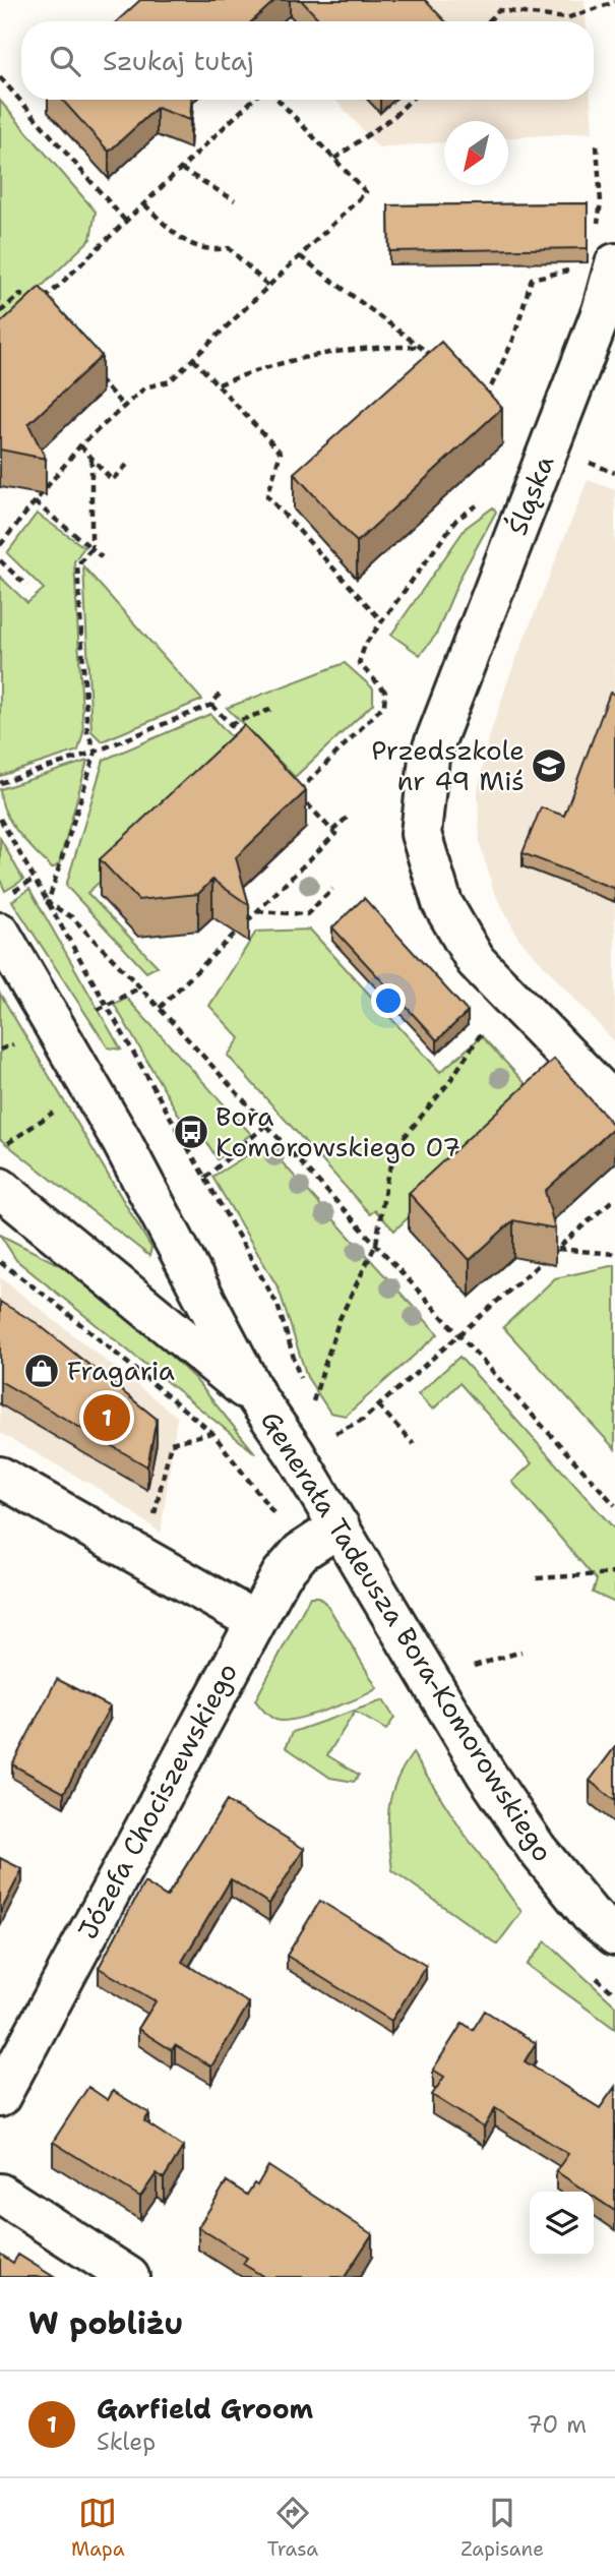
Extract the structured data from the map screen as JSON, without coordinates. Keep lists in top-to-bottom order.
{
  "streets": {
    "street": ["Śląska", "Generała Tadeusza Bora-Komorowskiego", "Józefa Chociszewskiego"]
  },
  "crossings": [
    ["Generała Tadeusza Bora-Komorowskiego", "Józefa Chociszewskiego"]
  ],
  "places": {
    "school or university": ["Przedszkole nr 49 Miś"],
    "bus stop": ["Bora Komorowskiego 07"],
    "shop": ["Fragaria"]
  },
  "north": "bottom left",
  "page": {
    "search": "Szukaj tutaj",
    "pins": "1",
    "heading": "W pobliżu",
    "list": [
      {
        "mark": "1",
        "name": "Garfield Groom",
        "note": "Sklep",
        "value": "70 m"
      }
    ],
    "nav": ["Mapa", "Trasa", "Zapisane"]
  }
}
